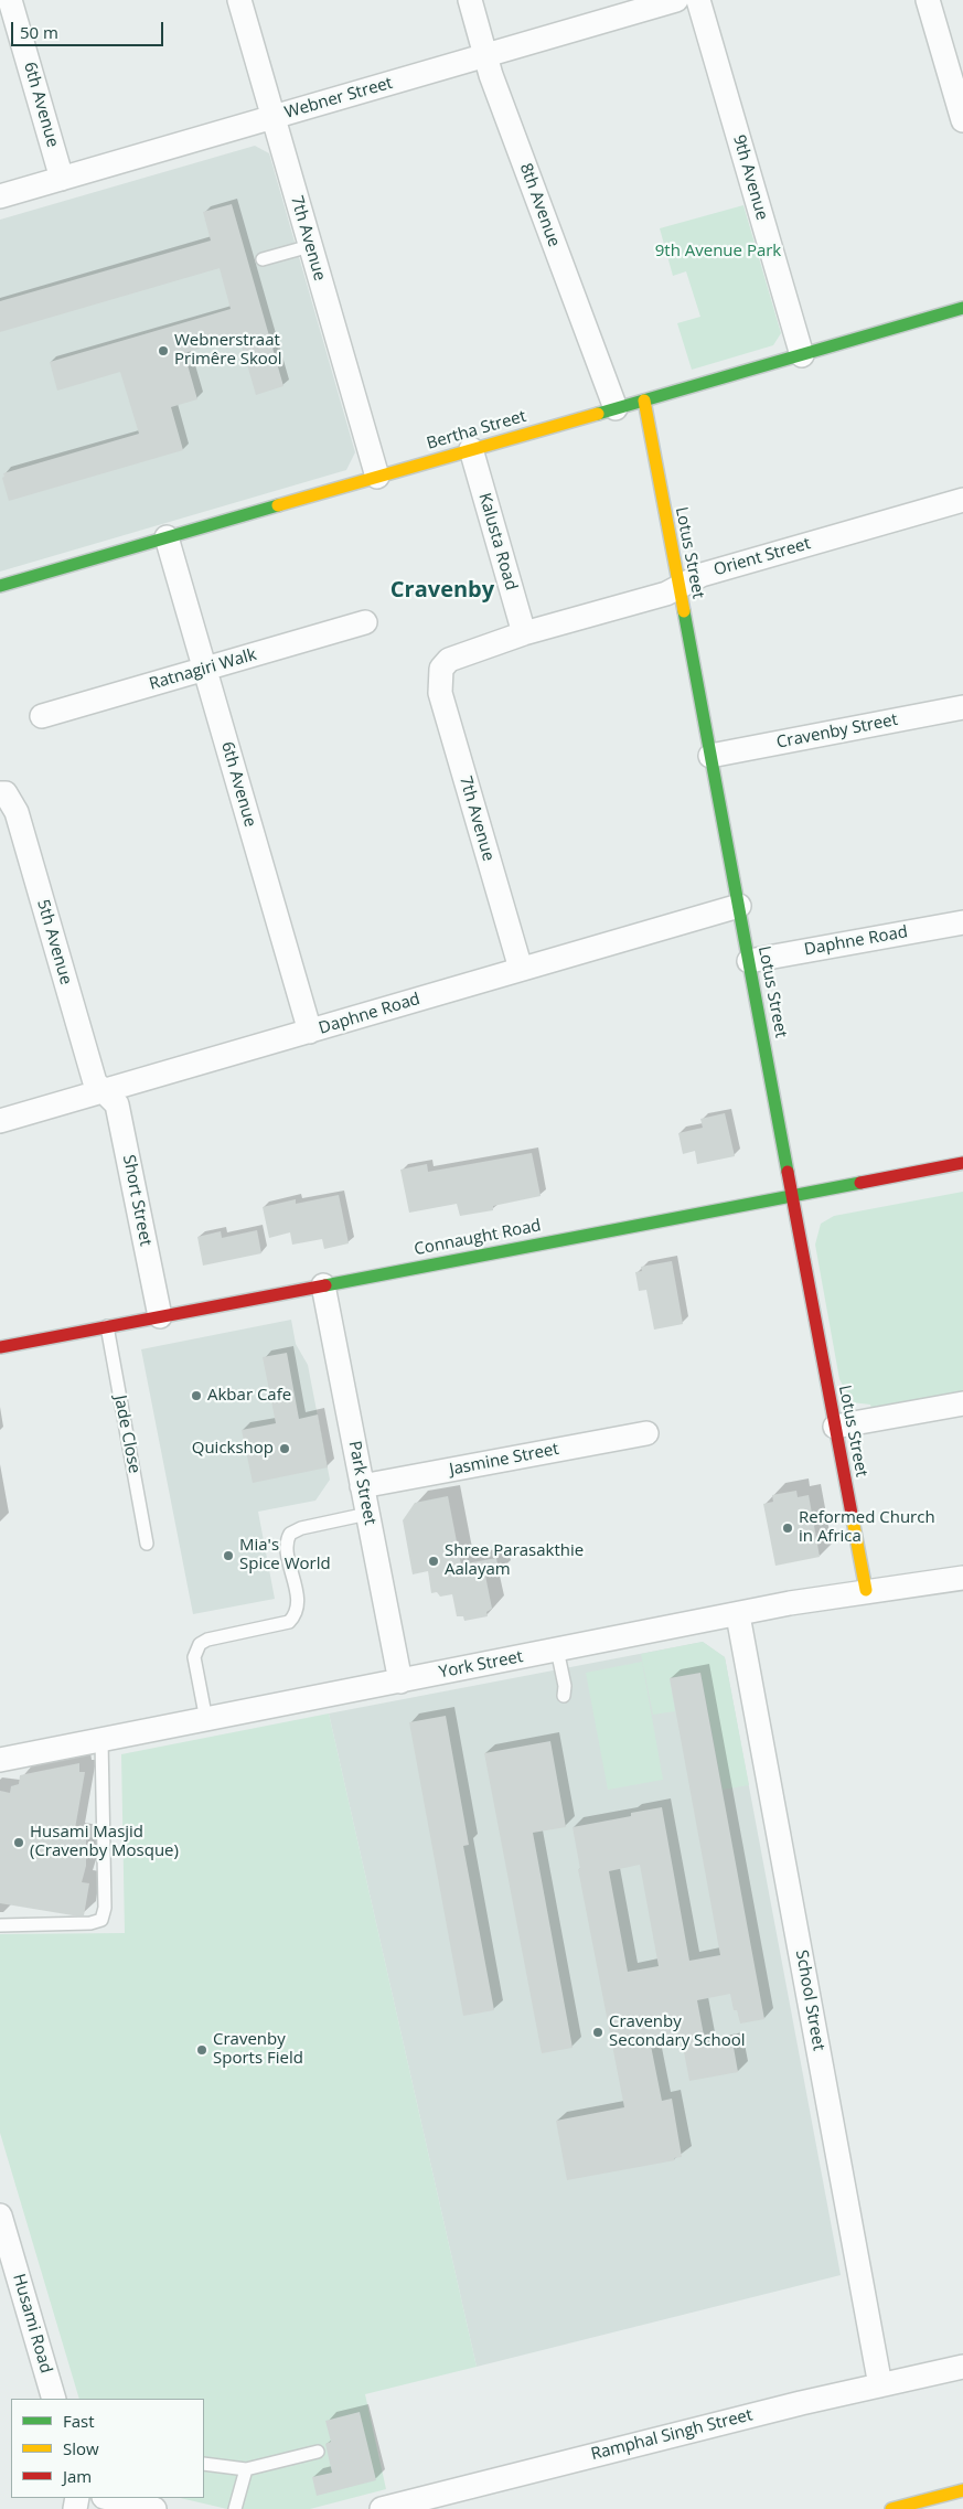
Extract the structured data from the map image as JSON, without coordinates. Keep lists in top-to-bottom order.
{
  "streets": {
    "street": [
      "Webner Street",
      "6th Avenue",
      "9th Avenue",
      "8th Avenue",
      "7th Avenue",
      "Bertha Street",
      "Kalusta Road",
      "Lotus Street",
      "Orient Street",
      "Ratnagiri Walk",
      "Cravenby Street",
      "Daphne Road",
      "5th Avenue",
      "Short Street",
      "Connaught Road",
      "Jasmine Street",
      "Park Street",
      "York Street",
      "School Street",
      "Husami Road",
      "Ramphal Singh Street"
    ],
    "lane": ["Jade Close"]
  },
  "crossings": [
    ["Webner Street", "6th Avenue"],
    ["Webner Street", "8th Avenue"],
    ["Webner Street", "7th Avenue"],
    ["6th Avenue", "Bertha Street"],
    ["6th Avenue", "Ratnagiri Walk"],
    ["6th Avenue", "Daphne Road"],
    ["9th Avenue", "Bertha Street"],
    ["8th Avenue", "Bertha Street"],
    ["7th Avenue", "Bertha Street"],
    ["7th Avenue", "Orient Street"],
    ["7th Avenue", "Daphne Road"],
    ["Bertha Street", "Kalusta Road"],
    ["Bertha Street", "Lotus Street"],
    ["Kalusta Road", "Orient Street"],
    ["Lotus Street", "Orient Street"],
    ["Lotus Street", "Cravenby Street"],
    ["Lotus Street", "Daphne Road"],
    ["Lotus Street", "Connaught Road"],
    ["Lotus Street", "York Street"],
    ["Daphne Road", "5th Avenue"],
    ["Daphne Road", "Short Street"],
    ["5th Avenue", "Short Street"],
    ["Short Street", "Connaught Road"],
    ["Connaught Road", "Jade Close"],
    ["Connaught Road", "Park Street"],
    ["Jasmine Street", "Park Street"],
    ["Park Street", "York Street"],
    ["York Street", "School Street"],
    ["School Street", "Ramphal Singh Street"]
  ],
  "districts": ["Cravenby"],
  "parks": ["9th Avenue Park"],
  "places": [
    "Webnerstraat Primêre Skool",
    "Akbar Cafe",
    "Quickshop",
    "Reformed Church in Africa",
    "Mia's Spice World",
    "Shree Parasakthie Aalayam",
    "Husami Masjid (Cravenby Mosque)",
    "Cravenby Secondary School",
    "Cravenby Sports Field"
  ],
  "legend": ["Fast", "Slow", "Jam"],
  "scale_bar": "50 m"
}
